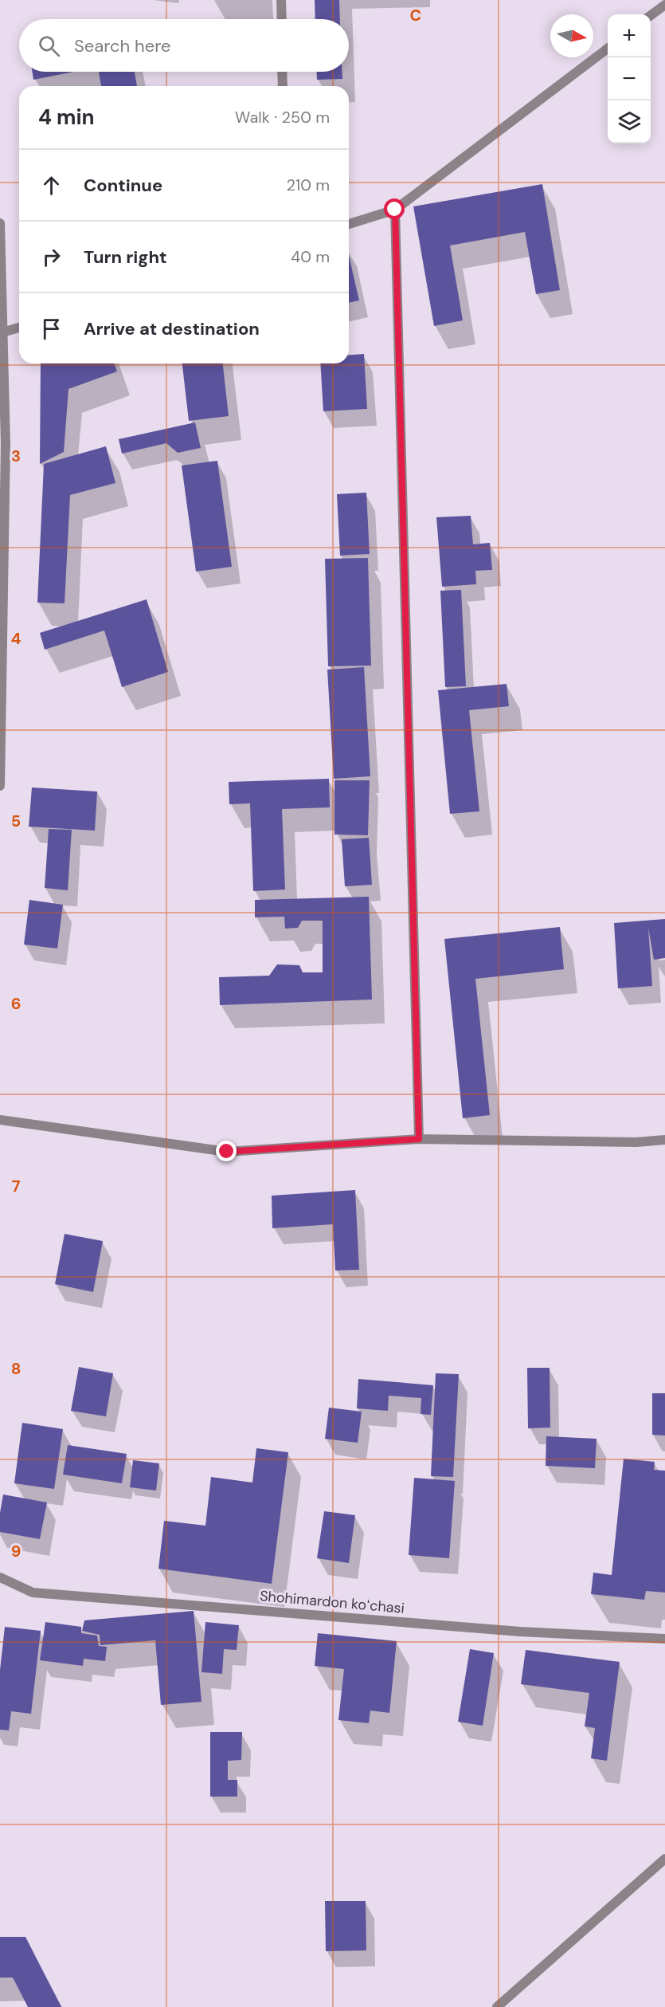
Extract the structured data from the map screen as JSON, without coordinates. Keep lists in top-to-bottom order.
{
  "streets": {
    "street": ["Shohimardon koʻchasi"]
  },
  "north": "right",
  "page": {
    "map_buttons": ["+", "−"],
    "search": "Search here",
    "heading": ["4 min", "Walk · 250 m"],
    "list": [
      ["Continue", "210 m"],
      ["Turn right", "40 m"],
      "Arrive at destination"
    ]
  },
  "grid": {
    "columns": ["C"],
    "rows": [
      "3",
      "4",
      "5",
      "6",
      "7",
      "8",
      "9"
    ]
  }
}
